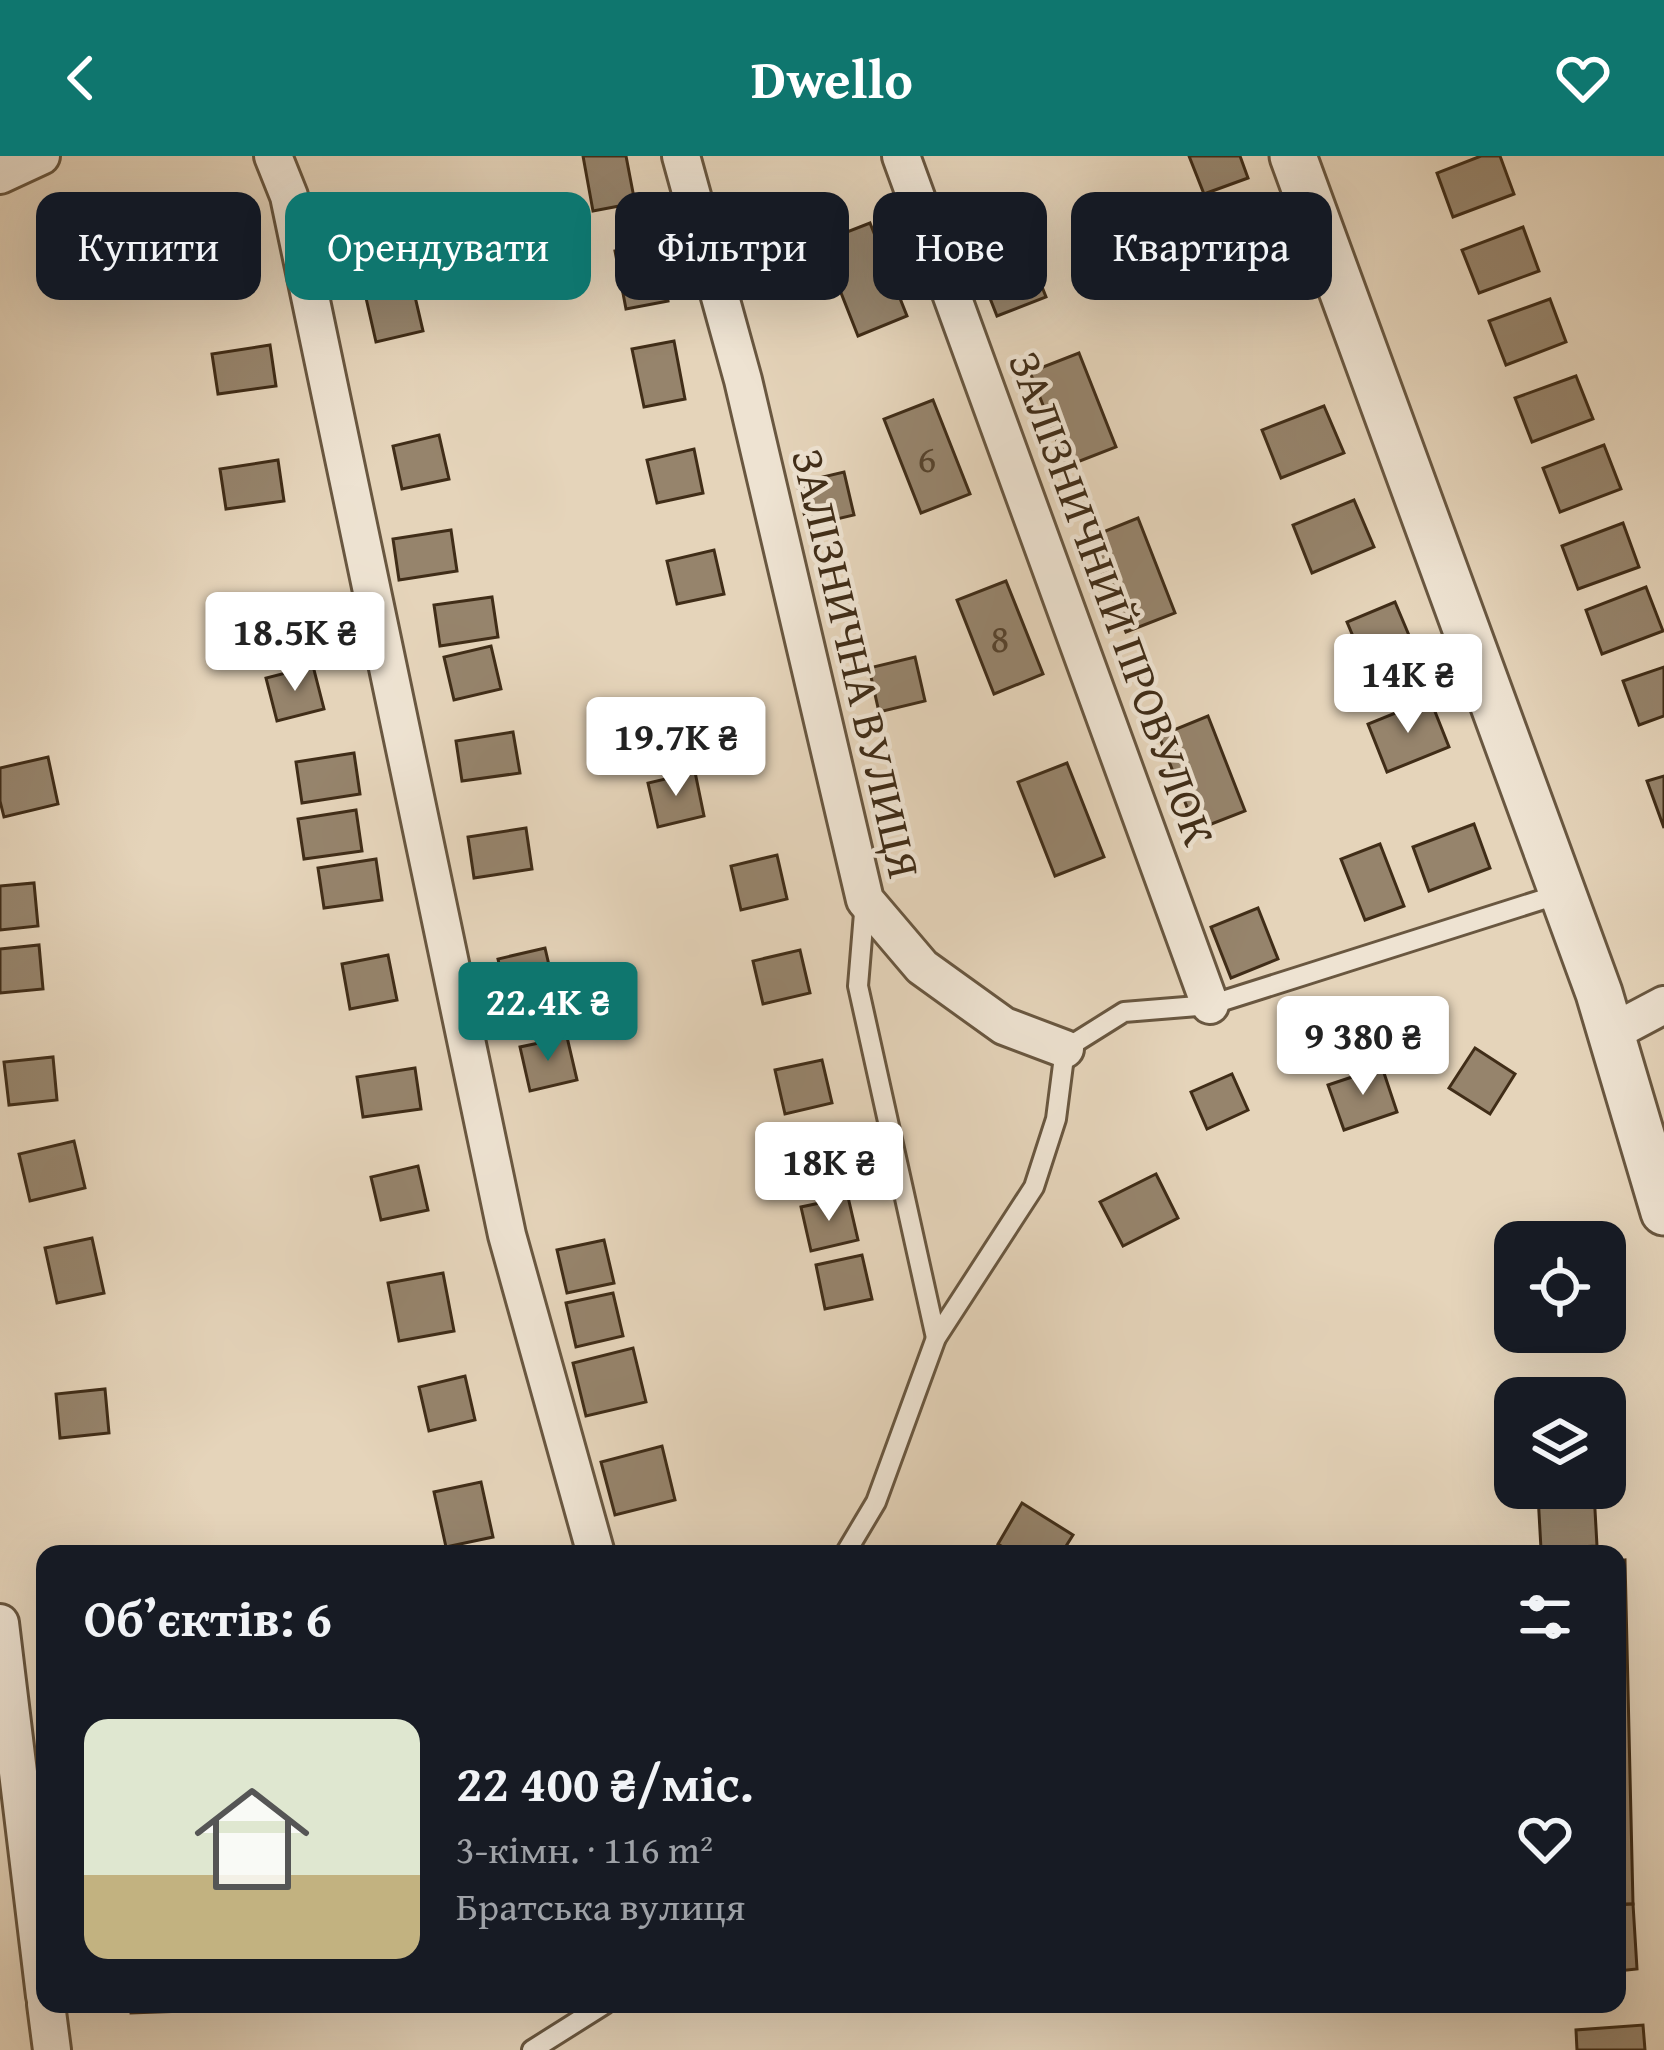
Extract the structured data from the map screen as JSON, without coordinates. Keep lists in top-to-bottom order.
{
  "streets": {
    "street": ["ЗАЛІЗНИЧНИЙ ПРОВУЛОК", "ЗАЛІЗНИЧНА ВУЛИЦЯ"]
  },
  "house_numbers": ["6", "8"],
  "page": {
    "header": "Dwello",
    "chip": [
      "Купити",
      "Орендувати",
      "Фільтри",
      "Нове",
      "Квартира"
    ],
    "price": [
      "18.5K ₴",
      "14K ₴",
      "19.7K ₴",
      "22.4K ₴",
      "9 380 ₴",
      "18K ₴"
    ],
    "heading": "Об’єктів: 6",
    "list": [
      {
        "name": "22 400 ₴/міс.",
        "note": "3-кімн. · 116 m² · Братська вулиця"
      }
    ]
  }
}
